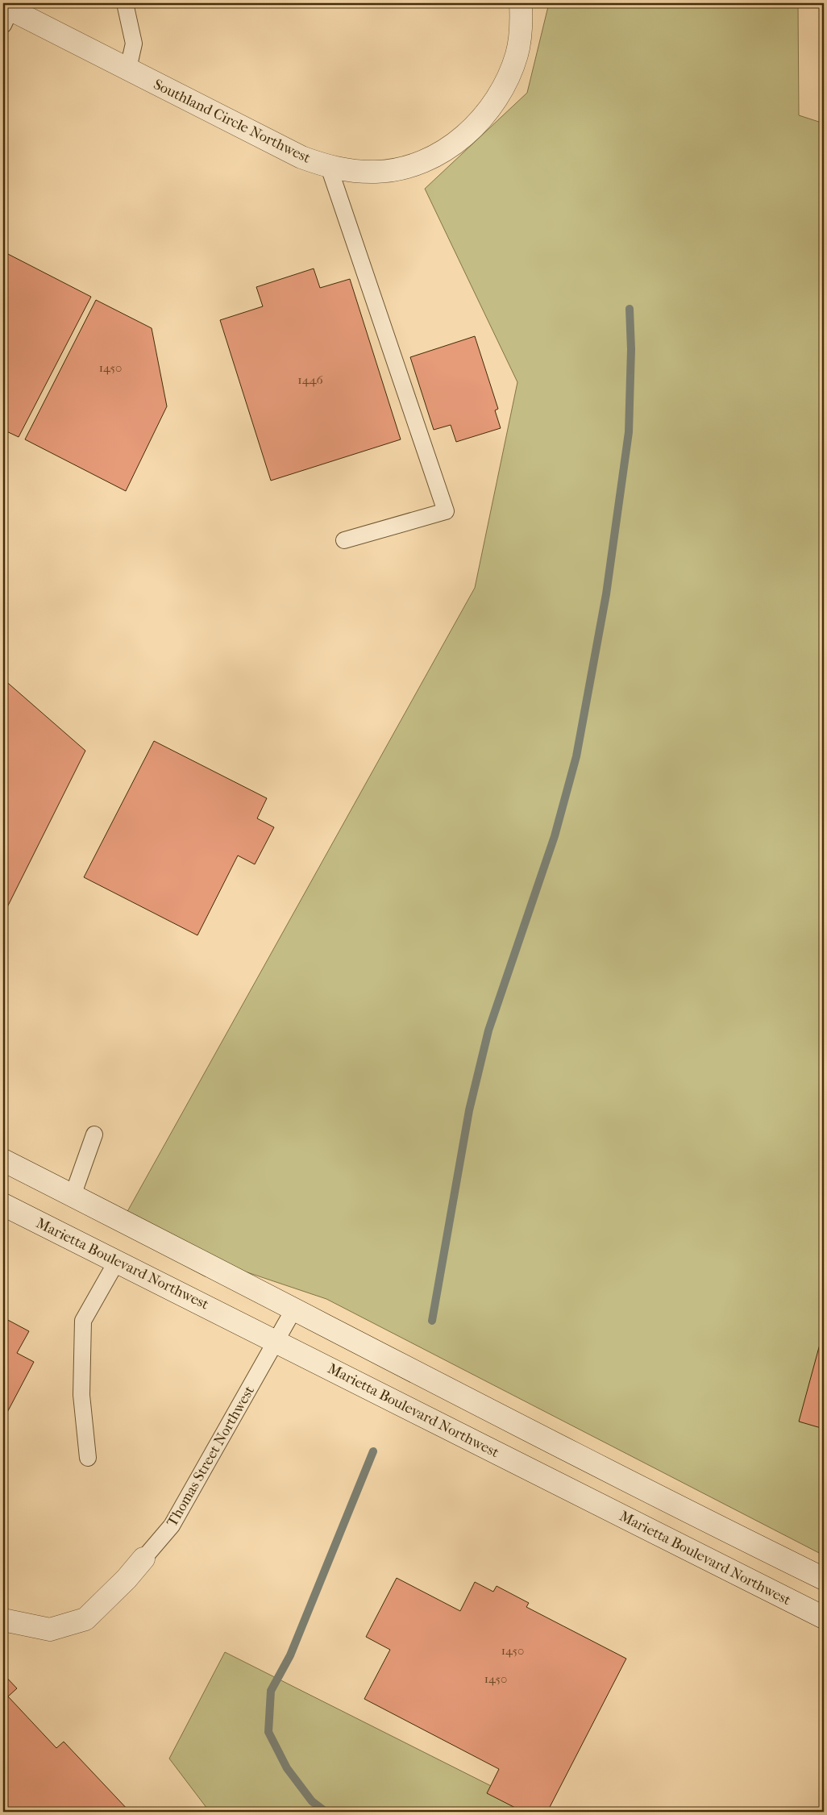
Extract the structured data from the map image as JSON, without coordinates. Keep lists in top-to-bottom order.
{
  "streets": {
    "main road": ["Southland Circle Northwest", "Marietta Boulevard Northwest", "Thomas Street Northwest"]
  },
  "crossings": [
    ["Marietta Boulevard Northwest", "Thomas Street Northwest"]
  ],
  "house_numbers": [
    "1450",
    "1446",
    "1450",
    "1450"
  ]
}
